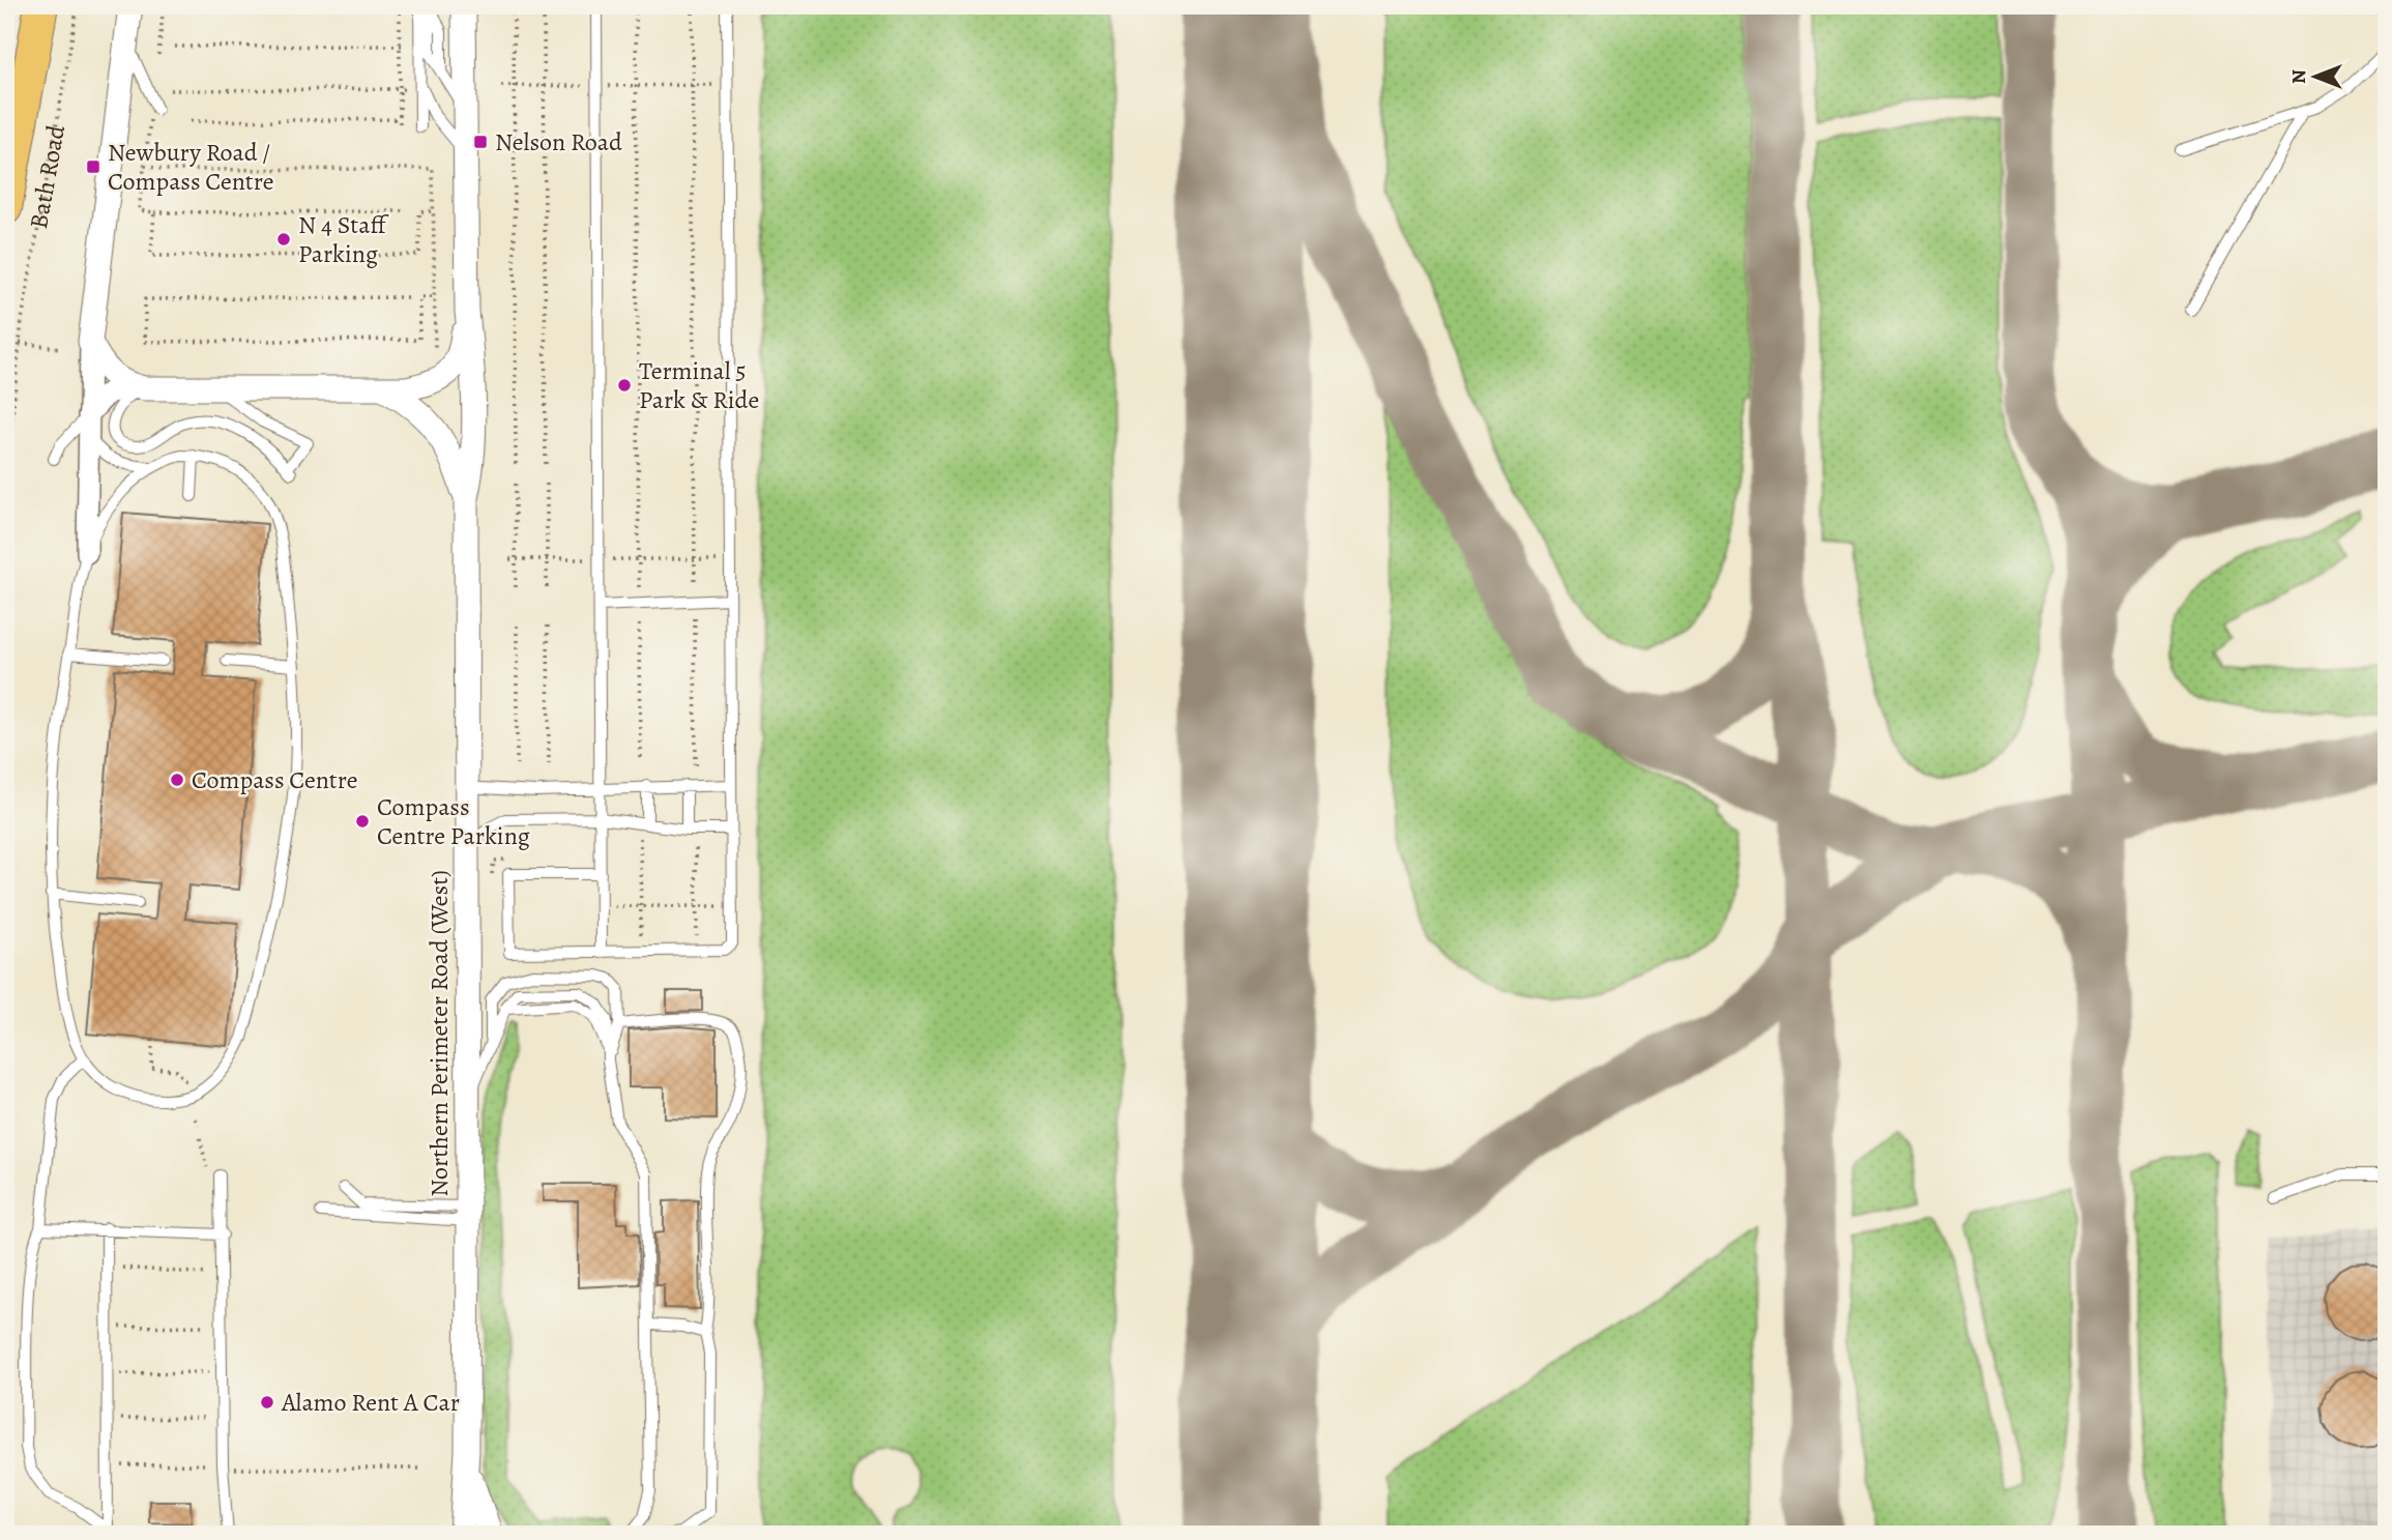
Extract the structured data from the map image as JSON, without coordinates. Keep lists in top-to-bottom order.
{
  "streets": {
    "highway": ["Bath Road"],
    "street": ["Northern Perimeter Road (West)"]
  },
  "places": {
    "transit": ["Nelson Road", "Newbury Road / Compass Centre"],
    "other": [
      "N 4 Staff Parking",
      "Terminal 5 Park & Ride",
      "Compass Centre",
      "Compass Centre Parking",
      "Alamo Rent A Car"
    ]
  },
  "north": "left"
}
